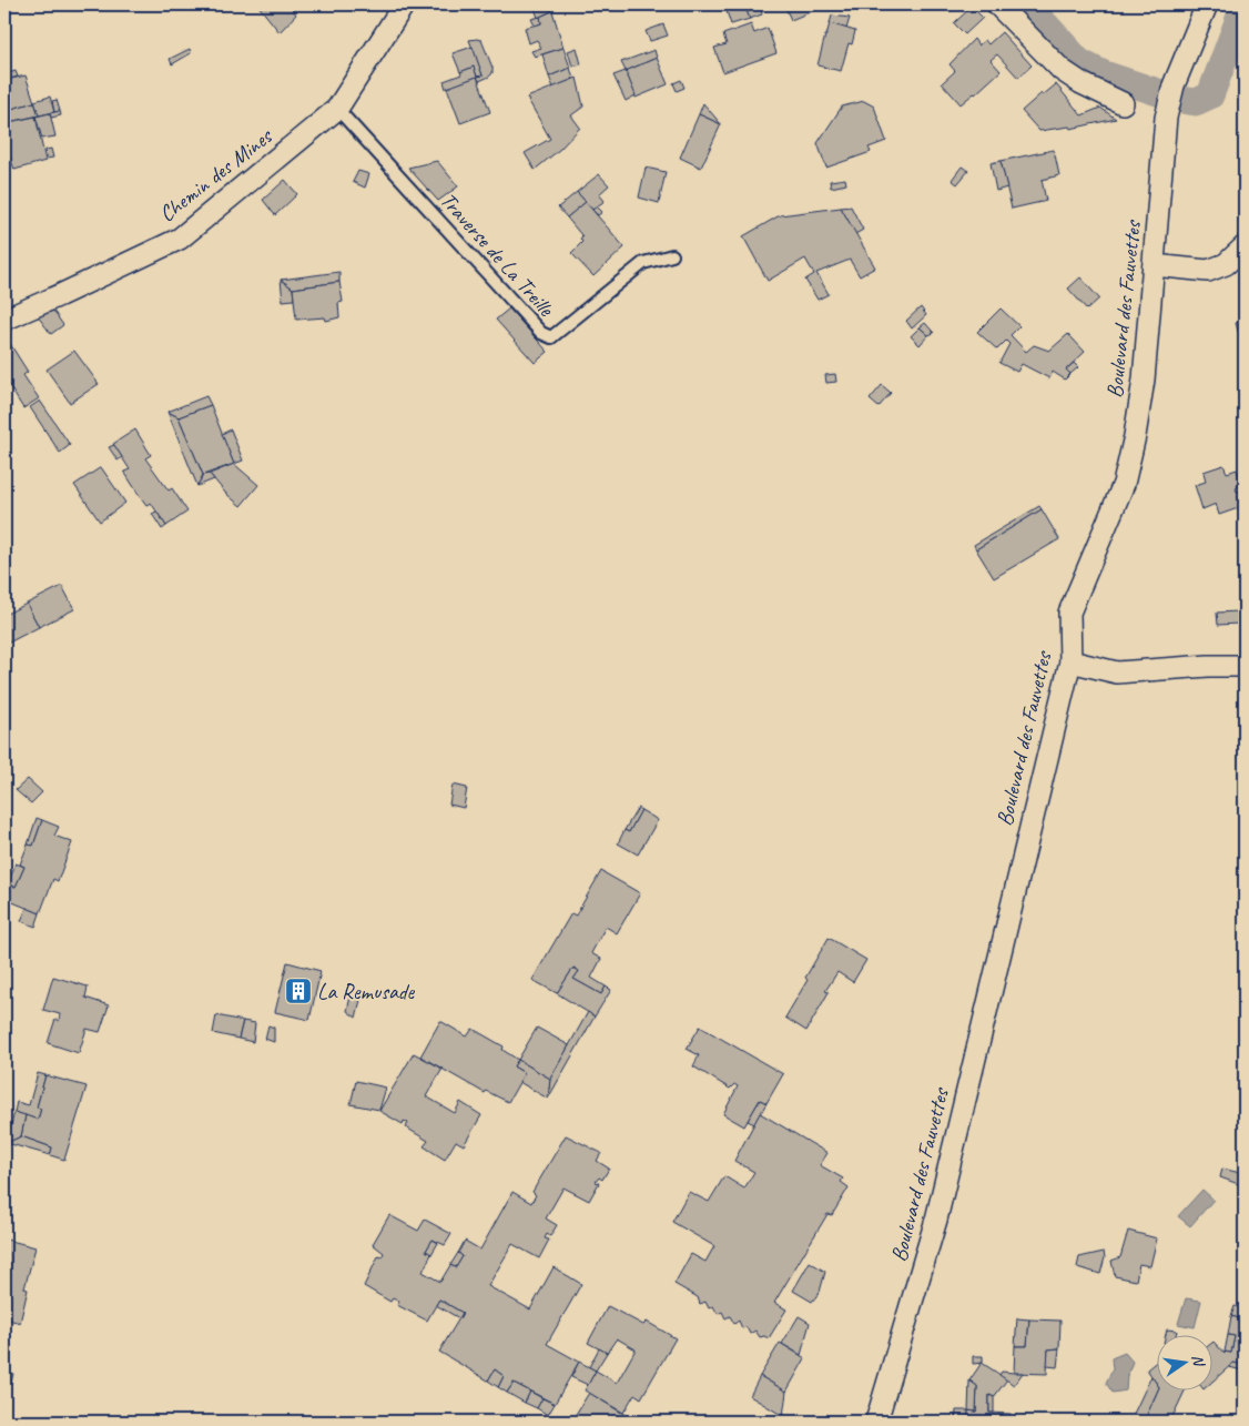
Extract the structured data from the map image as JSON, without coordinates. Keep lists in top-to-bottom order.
{
  "streets": {
    "street": ["Chemin des Mines", "Boulevard des Fauvettes"],
    "lane": ["Traverse de La Treille"]
  },
  "crossings": [
    ["Chemin des Mines", "Traverse de La Treille"]
  ],
  "places": {
    "building": ["La Remusade"]
  },
  "north": "right"
}
